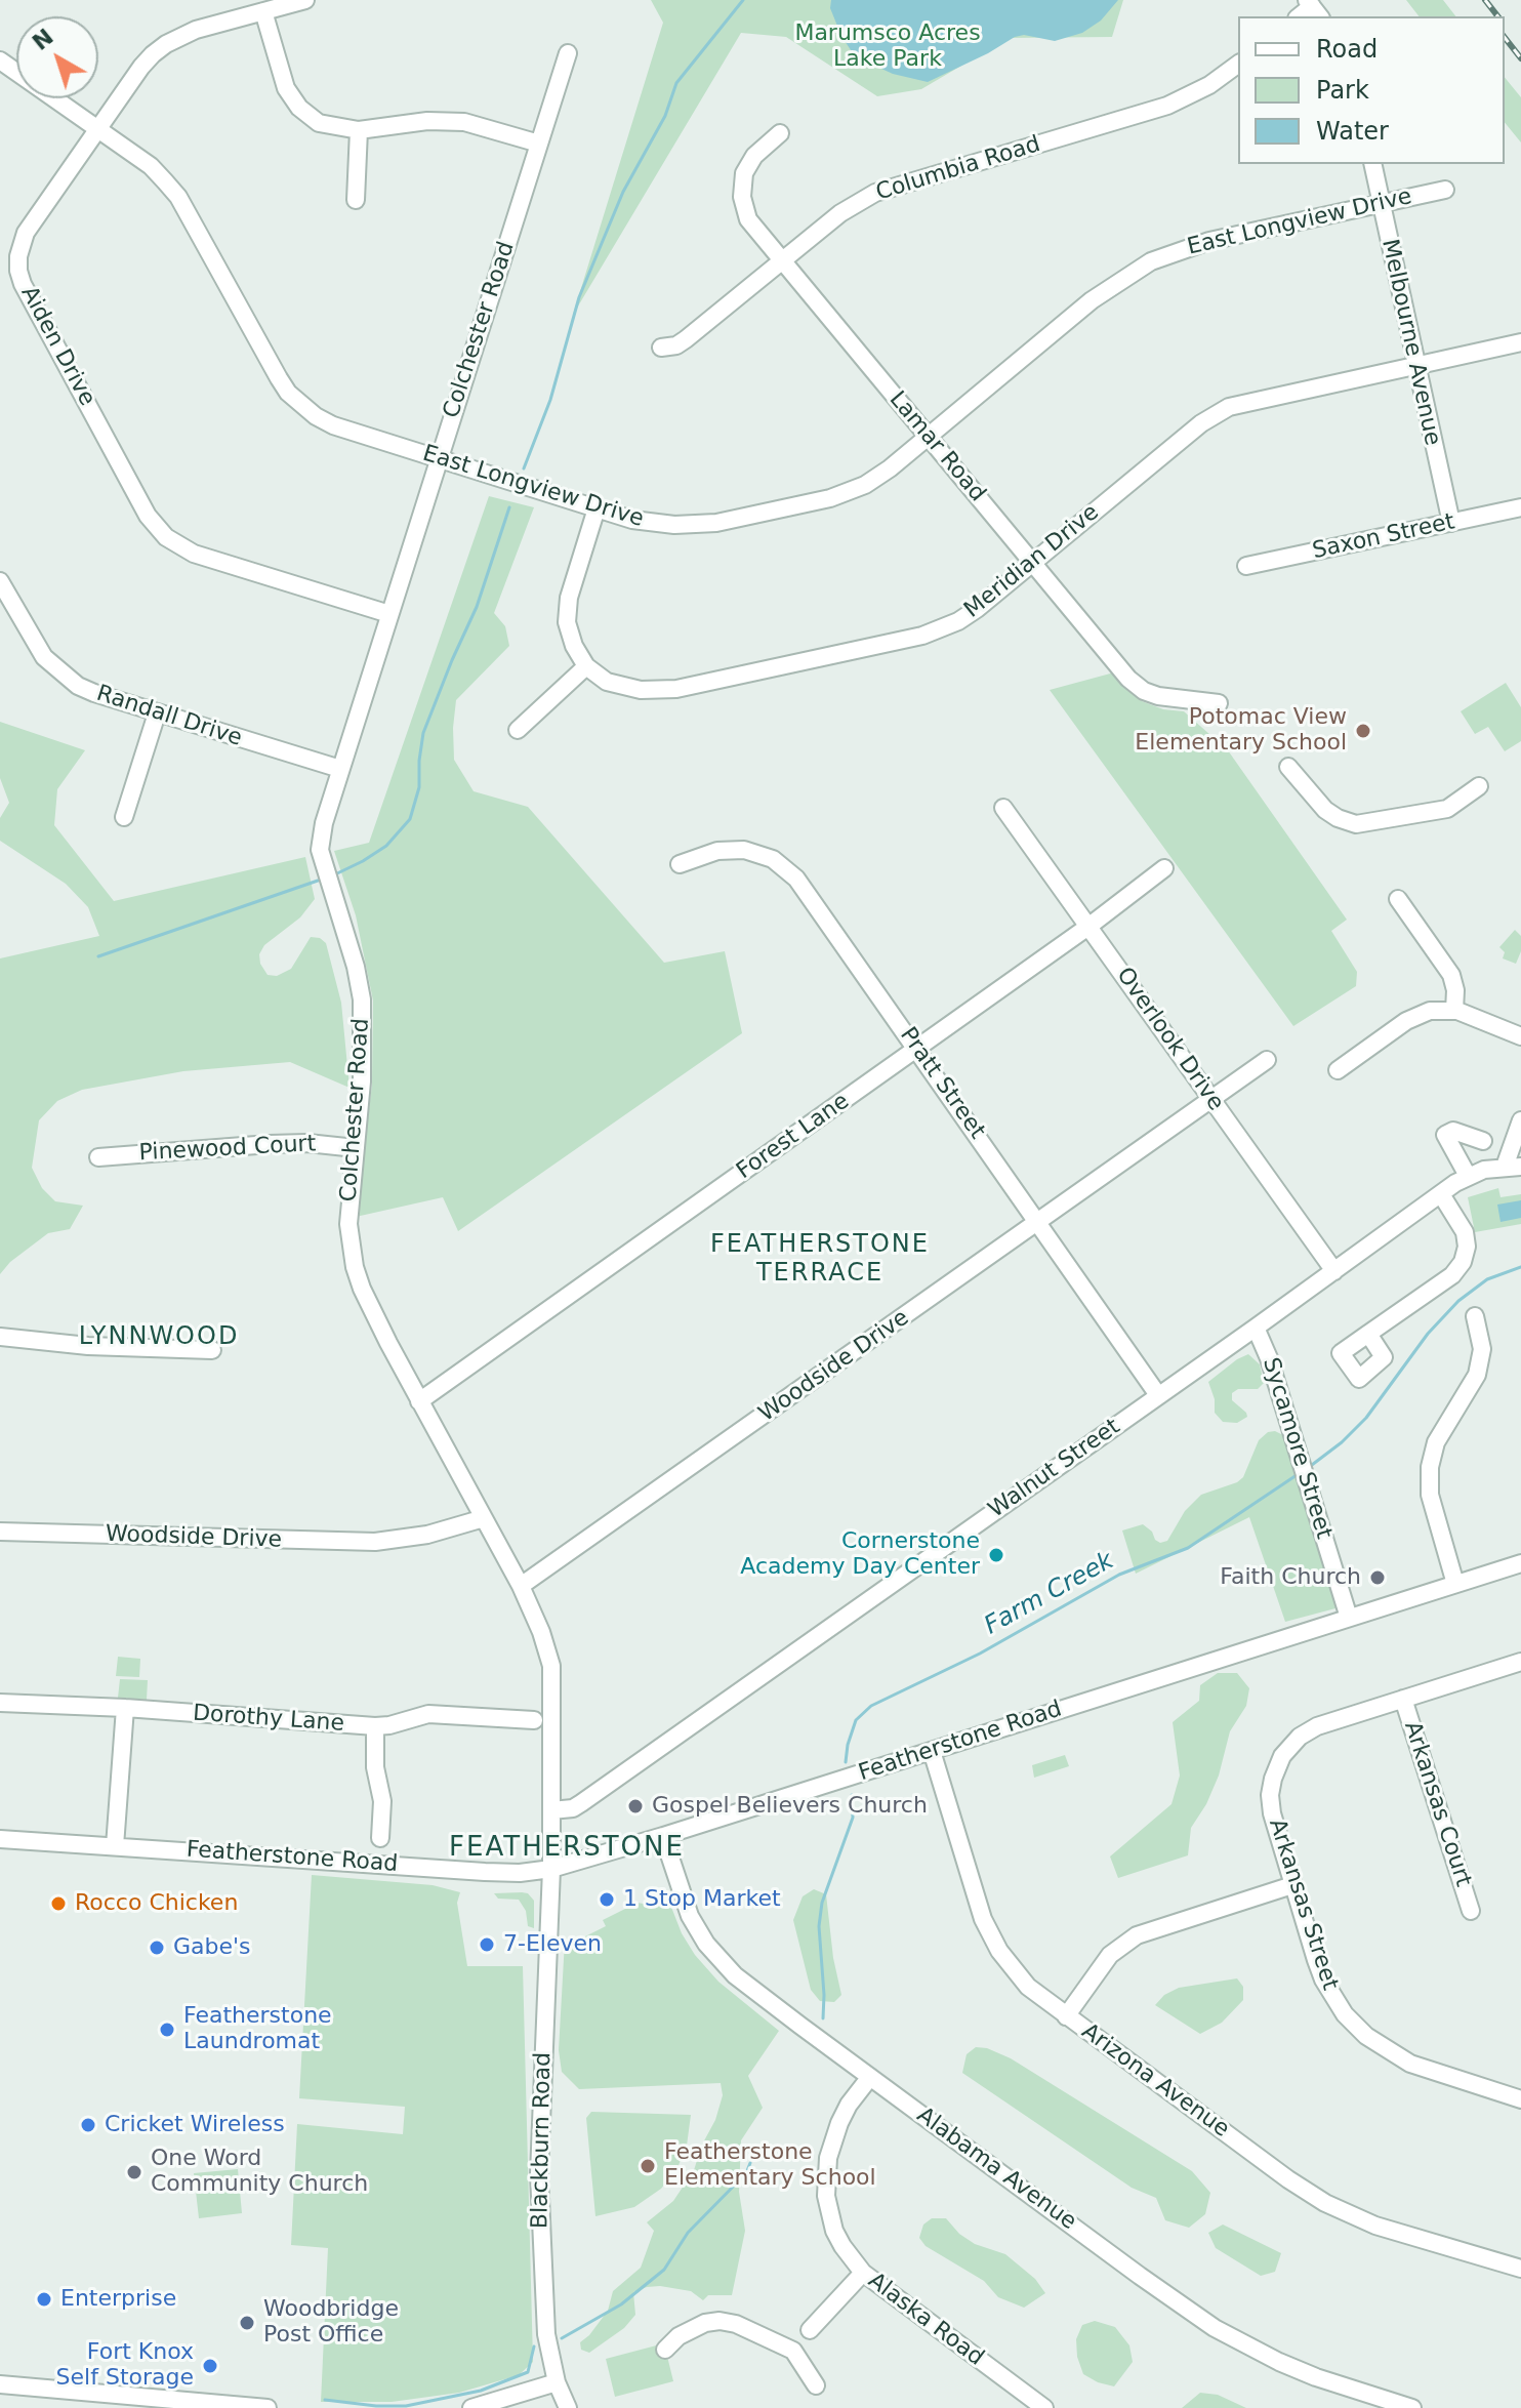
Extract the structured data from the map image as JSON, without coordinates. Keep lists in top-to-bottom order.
{
  "streets": {
    "street": [
      "Columbia Road",
      "East Longview Drive",
      "Colchester Road",
      "Melbourne Avenue",
      "Aiden Drive",
      "Lamar Road",
      "Saxon Street",
      "Meridian Drive",
      "Randall Drive",
      "Overlook Drive",
      "Pratt Street",
      "Forest Lane",
      "Pinewood Court",
      "Woodside Drive",
      "Sycamore Street",
      "Walnut Street",
      "Dorothy Lane",
      "Featherstone Road",
      "Arkansas Court",
      "Arkansas Street",
      "Arizona Avenue",
      "Blackburn Road",
      "Alabama Avenue",
      "Alaska Road"
    ]
  },
  "crossings": [
    ["Columbia Road", "Lamar Road"],
    ["East Longview Drive", "Colchester Road"],
    ["East Longview Drive", "Melbourne Avenue"],
    ["East Longview Drive", "Aiden Drive"],
    ["East Longview Drive", "Lamar Road"],
    ["Colchester Road", "Aiden Drive"],
    ["Colchester Road", "Randall Drive"],
    ["Colchester Road", "Forest Lane"],
    ["Colchester Road", "Pinewood Court"],
    ["Colchester Road", "Woodside Drive"],
    ["Colchester Road", "Walnut Street"],
    ["Colchester Road", "Featherstone Road"],
    ["Colchester Road", "Blackburn Road"],
    ["Melbourne Avenue", "Saxon Street"],
    ["Melbourne Avenue", "Meridian Drive"],
    ["Lamar Road", "Meridian Drive"],
    ["Overlook Drive", "Forest Lane"],
    ["Overlook Drive", "Woodside Drive"],
    ["Overlook Drive", "Walnut Street"],
    ["Pratt Street", "Forest Lane"],
    ["Pratt Street", "Woodside Drive"],
    ["Pratt Street", "Walnut Street"],
    ["Sycamore Street", "Walnut Street"],
    ["Sycamore Street", "Featherstone Road"],
    ["Featherstone Road", "Arizona Avenue"],
    ["Featherstone Road", "Blackburn Road"],
    ["Featherstone Road", "Alabama Avenue"],
    ["Arkansas Court", "Arkansas Street"],
    ["Alabama Avenue", "Alaska Road"]
  ],
  "districts": ["FEATHERSTONE TERRACE", "LYNNWOOD", "FEATHERSTONE"],
  "water": ["Farm Creek"],
  "parks": ["Marumsco Acres Lake Park"],
  "places": [
    "Potomac View Elementary School",
    "Cornerstone Academy Day Center",
    "Faith Church",
    "Gospel Believers Church",
    "1 Stop Market",
    "Rocco Chicken",
    "7-Eleven",
    "Gabe's",
    "Featherstone Laundromat",
    "Cricket Wireless",
    "Featherstone Elementary School",
    "One Word Community Church",
    "Enterprise",
    "Woodbridge Post Office",
    "Fort Knox Self Storage"
  ],
  "legend": ["Road", "Park", "Water"],
  "north": "top left"
}
